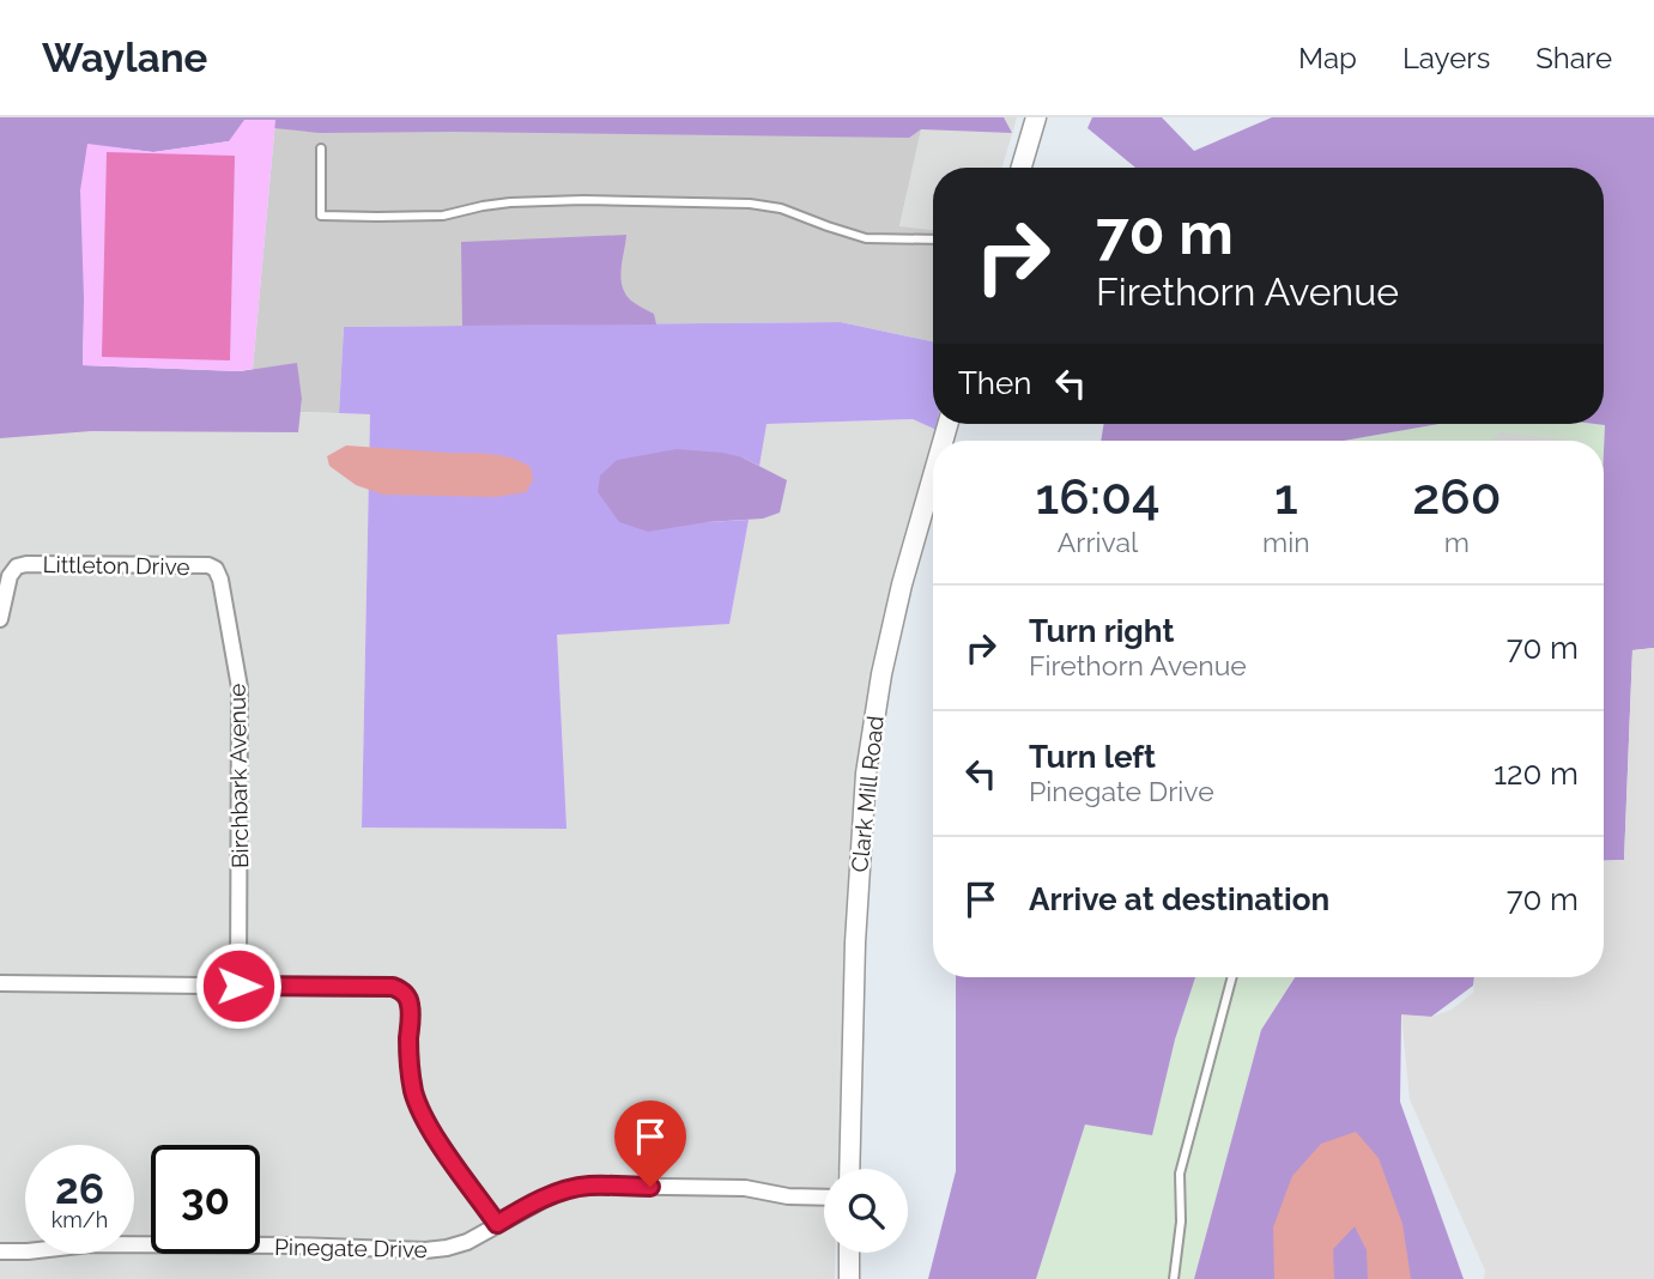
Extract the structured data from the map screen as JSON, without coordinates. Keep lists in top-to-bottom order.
{
  "streets": {
    "street": [
      "Littleton Drive",
      "Birchbark Avenue",
      "Clark Mill Road",
      "Pinegate Drive"
    ]
  },
  "crossings": [
    ["Littleton Drive", "Birchbark Avenue"]
  ],
  "page": {
    "header": "Waylane",
    "nav": ["Map", "Layers", "Share"],
    "turn": ["70 m", "Firethorn Avenue"],
    "then": "Then",
    "eta": [
      "16:04",
      "Arrival",
      "1",
      "min",
      "260",
      "m"
    ],
    "list": [
      {
        "name": "Turn right",
        "note": "Firethorn Avenue",
        "value": "70 m"
      },
      {
        "name": "Turn left",
        "note": "Pinegate Drive",
        "value": "120 m"
      },
      {
        "name": "Arrive at destination",
        "value": "70 m"
      }
    ],
    "speed": "26 km/h",
    "limit": "30"
  }
}
